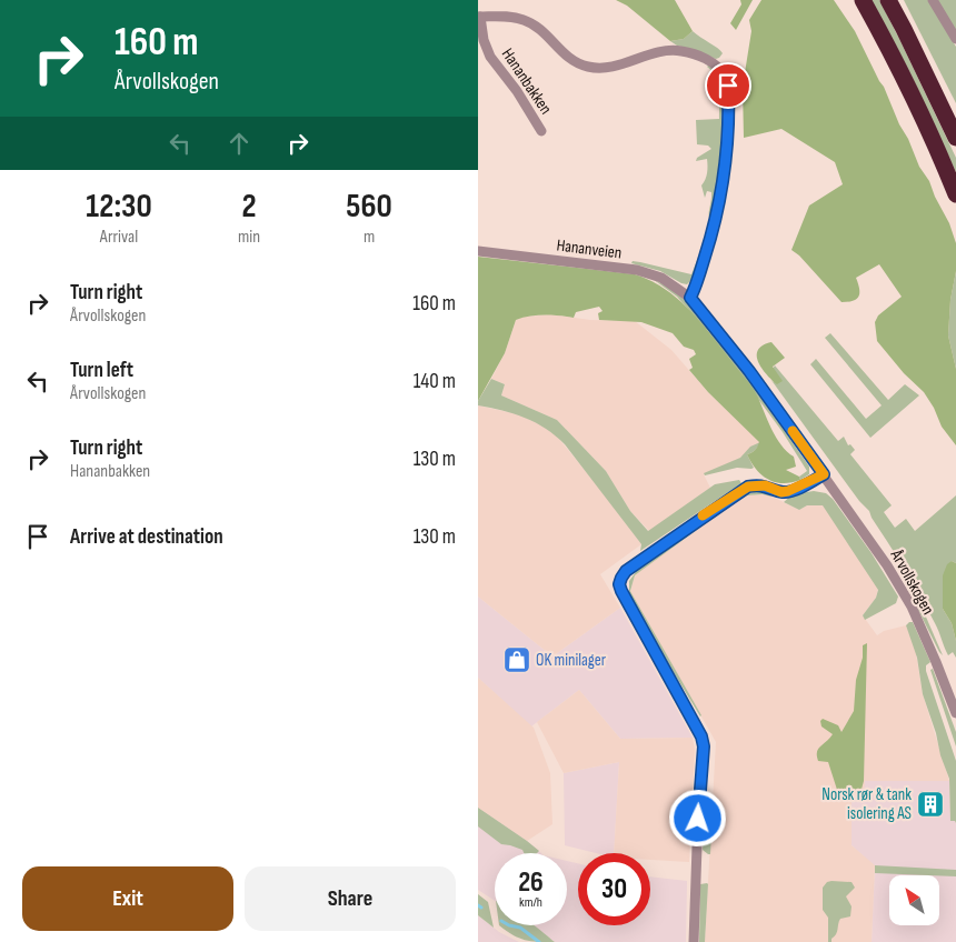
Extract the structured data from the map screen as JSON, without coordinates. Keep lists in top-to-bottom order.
{
  "streets": {
    "street": ["Hananbakken", "Hananveien", "Årvollskogen"]
  },
  "crossings": [
    ["Hananbakken", "Hananveien"],
    ["Hananbakken", "Årvollskogen"],
    ["Hananveien", "Årvollskogen"]
  ],
  "places": {
    "shop": ["OK minilager"],
    "building": ["Norsk rør & tank isolering AS"]
  },
  "north": "top left",
  "page": {
    "turn": ["160 m", "Årvollskogen"],
    "eta": [
      "12:30",
      "Arrival",
      "2",
      "min",
      "560",
      "m"
    ],
    "list": [
      {
        "name": "Turn right",
        "note": "Årvollskogen",
        "value": "160 m"
      },
      {
        "name": "Turn left",
        "note": "Årvollskogen",
        "value": "140 m"
      },
      {
        "name": "Turn right",
        "note": "Hananbakken",
        "value": "130 m"
      },
      {
        "name": "Arrive at destination",
        "value": "130 m"
      }
    ],
    "speed": "26 km/h",
    "limit": "30",
    "buttons": ["Exit", "Share"]
  }
}
